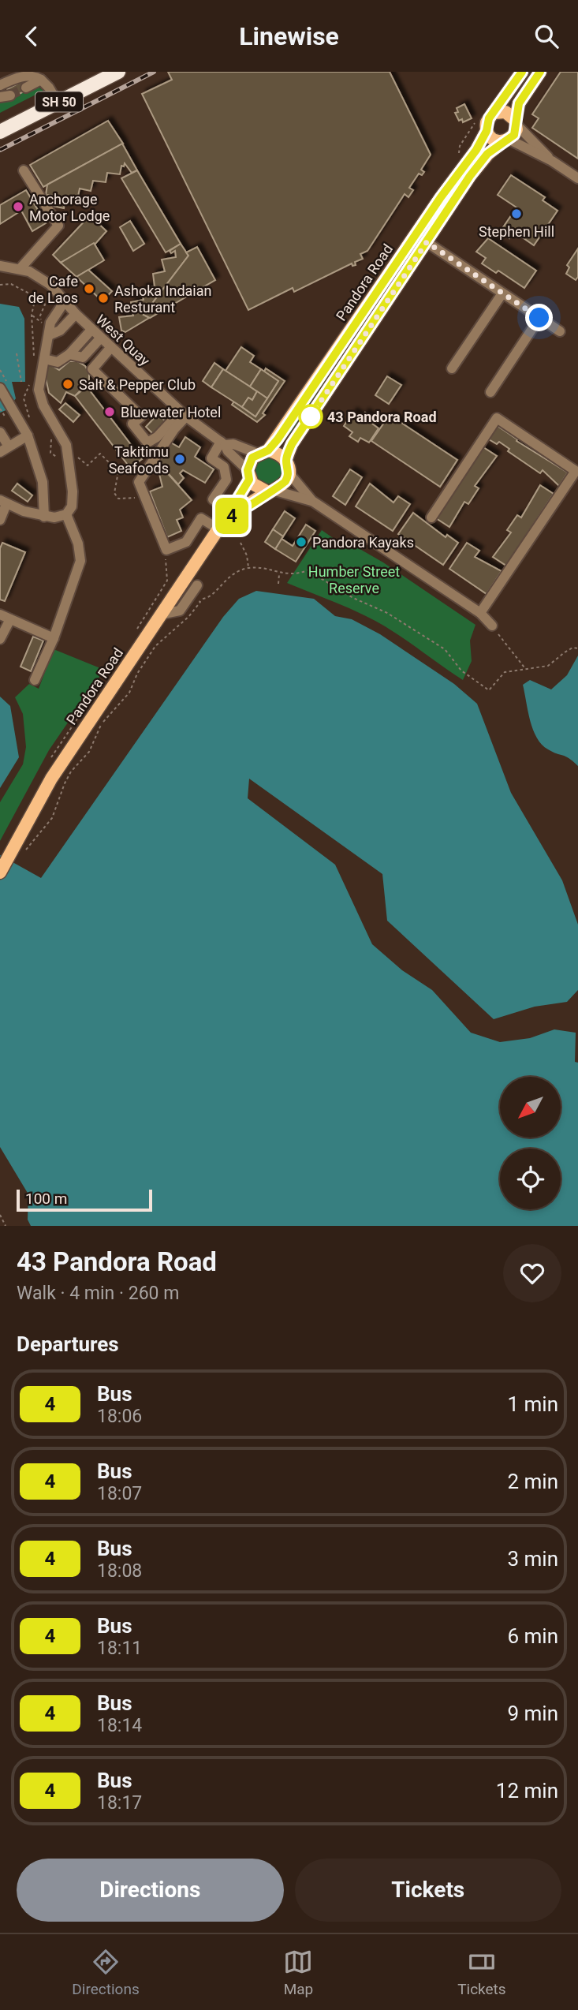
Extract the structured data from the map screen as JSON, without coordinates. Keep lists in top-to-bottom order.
{
  "streets": {
    "highway": ["SH 50"],
    "main road": ["Pandora Road"],
    "street": ["West Quay"]
  },
  "crossings": [
    ["Pandora Road", "West Quay"]
  ],
  "parks": ["Humber Street Reserve"],
  "places": [
    "Anchorage Motor Lodge",
    "Stephen Hill",
    "Cafe de Laos",
    "Ashoka Indaian Resturant",
    "Salt & Pepper Club",
    "Bluewater Hotel",
    "43 Pandora Road",
    "Takitimu Seafoods",
    "Pandora Kayaks"
  ],
  "lines": ["bus line 4"],
  "scale_bar": "100 m",
  "north": "bottom left",
  "page": {
    "header": "Linewise",
    "on_map": "4",
    "scale": "100 m",
    "heading": [
      ["43 Pandora Road", "Walk · 4 min · 260 m"],
      "Departures"
    ],
    "list": [
      {
        "mark": "4",
        "name": "Bus",
        "note": "18:06",
        "value": "1 min"
      },
      {
        "mark": "4",
        "name": "Bus",
        "note": "18:07",
        "value": "2 min"
      },
      {
        "mark": "4",
        "name": "Bus",
        "note": "18:08",
        "value": "3 min"
      },
      {
        "mark": "4",
        "name": "Bus",
        "note": "18:11",
        "value": "6 min"
      },
      {
        "mark": "4",
        "name": "Bus",
        "note": "18:14",
        "value": "9 min"
      },
      {
        "mark": "4",
        "name": "Bus",
        "note": "18:17",
        "value": "12 min"
      }
    ],
    "buttons": ["Directions", "Tickets"],
    "tabs": ["Directions", "Map", "Tickets"]
  }
}
